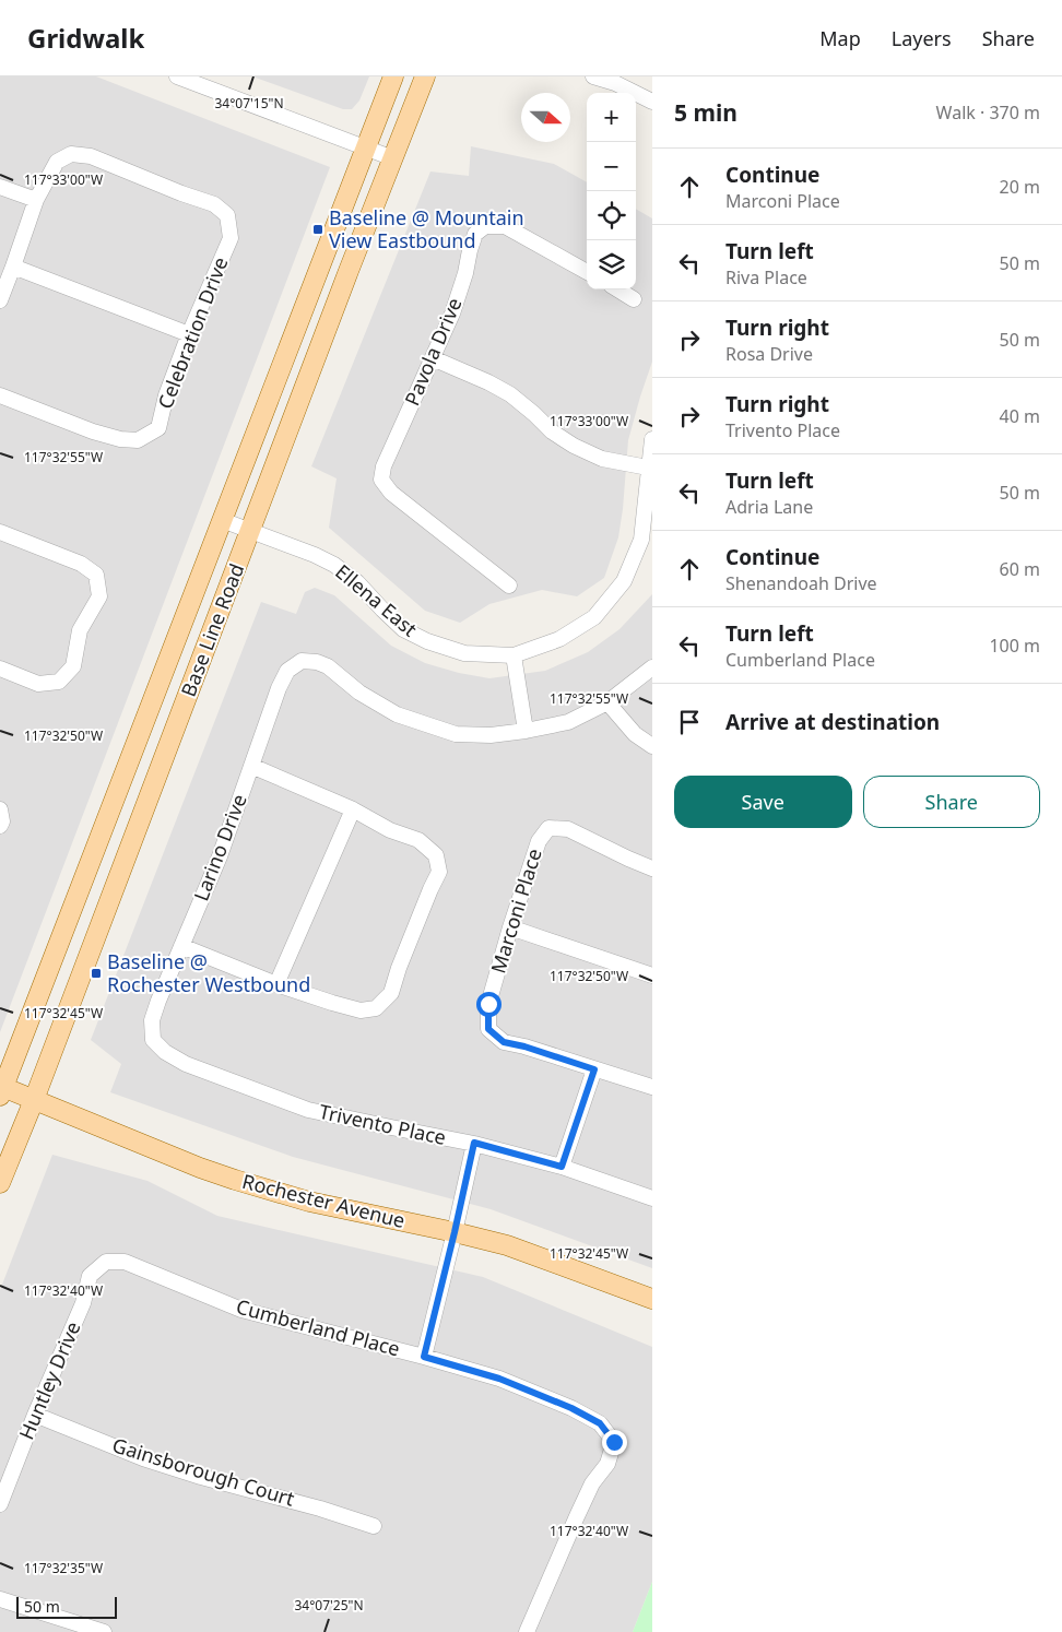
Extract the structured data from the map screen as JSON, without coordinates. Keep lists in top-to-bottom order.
{
  "streets": {
    "main road": ["Base Line Road", "Rochester Avenue"],
    "street": [
      "Celebration Drive",
      "Pavola Drive",
      "Ellena East",
      "Larino Drive",
      "Marconi Place",
      "Trivento Place",
      "Cumberland Place",
      "Huntley Drive",
      "Gainsborough Court"
    ]
  },
  "crossings": [
    ["Ellena East", "Base Line Road"],
    ["Base Line Road", "Rochester Avenue"],
    ["Larino Drive", "Trivento Place"],
    ["Cumberland Place", "Huntley Drive"],
    ["Huntley Drive", "Gainsborough Court"]
  ],
  "places": {
    "transit": ["Baseline @ Mountain View Eastbound", "Baseline @ Rochester Westbound"]
  },
  "scale_bar": "50 m",
  "north": "right",
  "page": {
    "header": "Gridwalk",
    "nav": ["Map", "Layers", "Share"],
    "heading": ["5 min", "Walk · 370 m"],
    "map_buttons": ["+", "−"],
    "list": [
      ["Continue", "Marconi Place", "20 m"],
      ["Turn left", "Riva Place", "50 m"],
      ["Turn right", "Rosa Drive", "50 m"],
      ["Turn right", "Trivento Place", "40 m"],
      ["Turn left", "Adria Lane", "50 m"],
      ["Continue", "Shenandoah Drive", "60 m"],
      ["Turn left", "Cumberland Place", "100 m"],
      "Arrive at destination"
    ],
    "buttons": ["Save", "Share"],
    "scale": "50 m"
  },
  "coordinates": [
    "34°07'15\"N",
    "117°33'00\"W",
    "117°32'55\"W",
    "117°32'50\"W",
    "117°32'45\"W",
    "117°32'40\"W",
    "117°32'35\"W",
    "34°07'25\"N"
  ]
}
